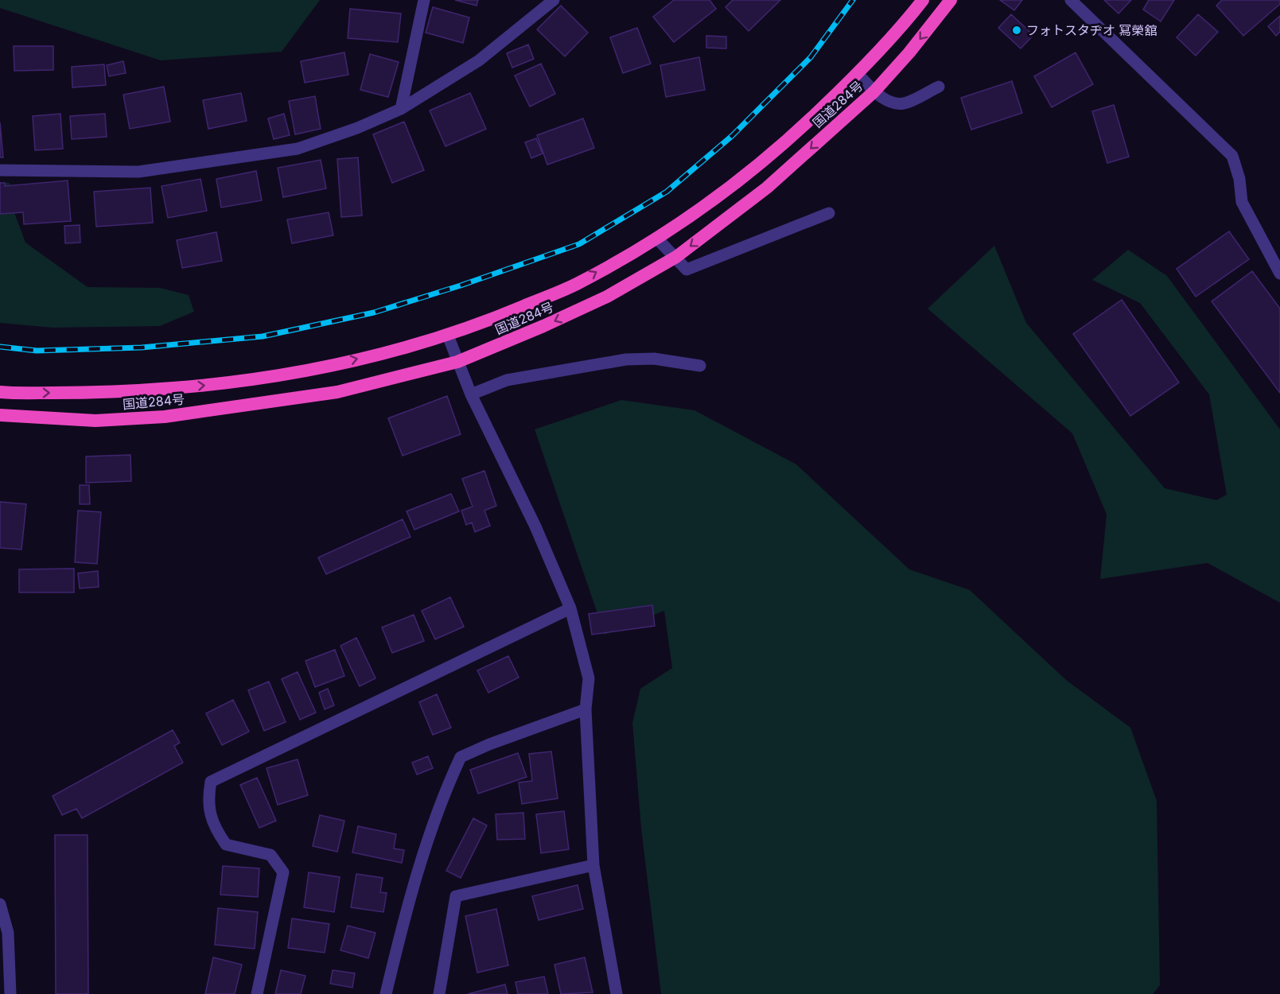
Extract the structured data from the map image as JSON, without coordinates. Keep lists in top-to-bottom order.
{
  "streets": {
    "highway": ["国道284号"]
  },
  "places": ["フォトスタヂオ 冩榮舘"]
}
